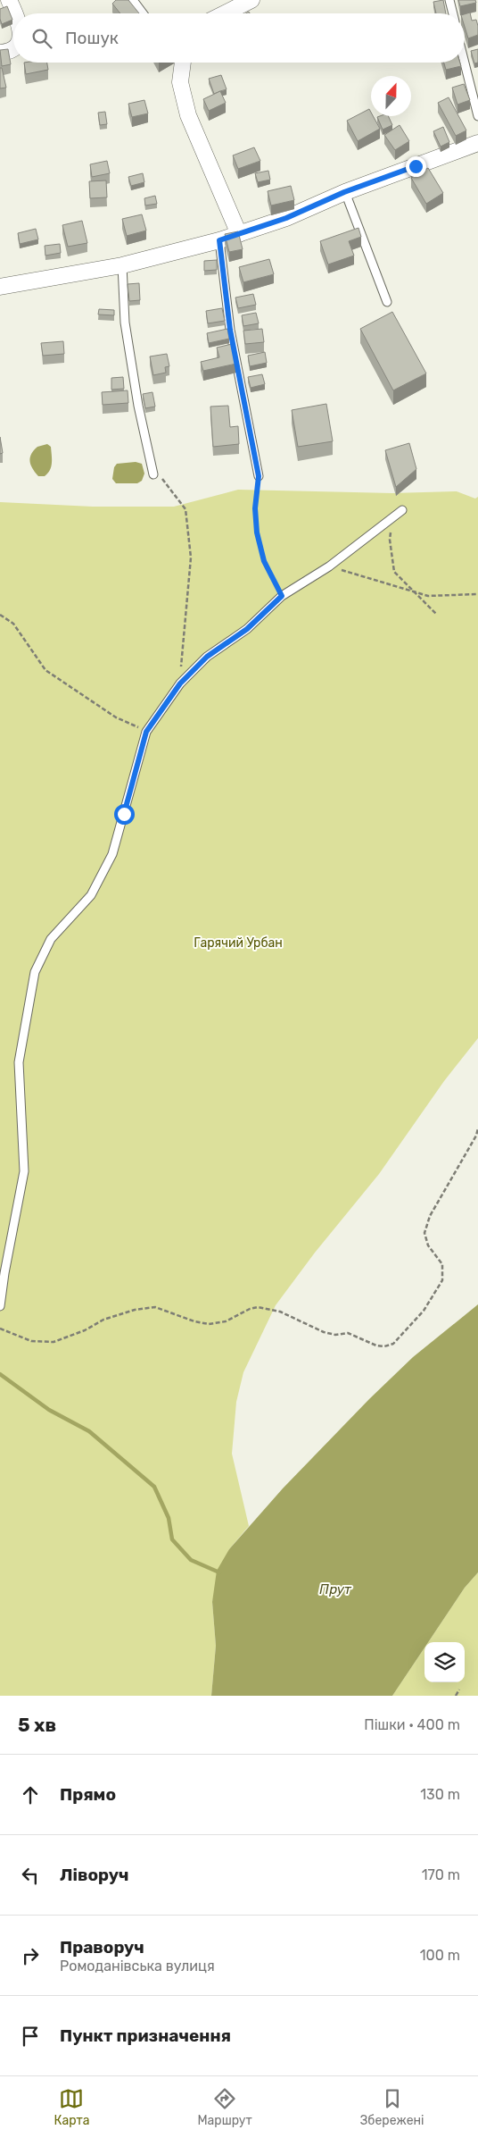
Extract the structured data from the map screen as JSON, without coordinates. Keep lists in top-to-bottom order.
{
  "water": ["Прут"],
  "parks": ["Гарячий Урбан"],
  "north": "top",
  "page": {
    "search": "Пошук",
    "heading": ["5 хв", "Пішки · 400 m"],
    "list": [
      ["Прямо", "130 m"],
      ["Ліворуч", "170 m"],
      ["Праворуч", "Ромоданівська вулиця", "100 m"],
      "Пункт призначення"
    ],
    "nav": ["Карта", "Маршрут", "Збережені"]
  }
}
